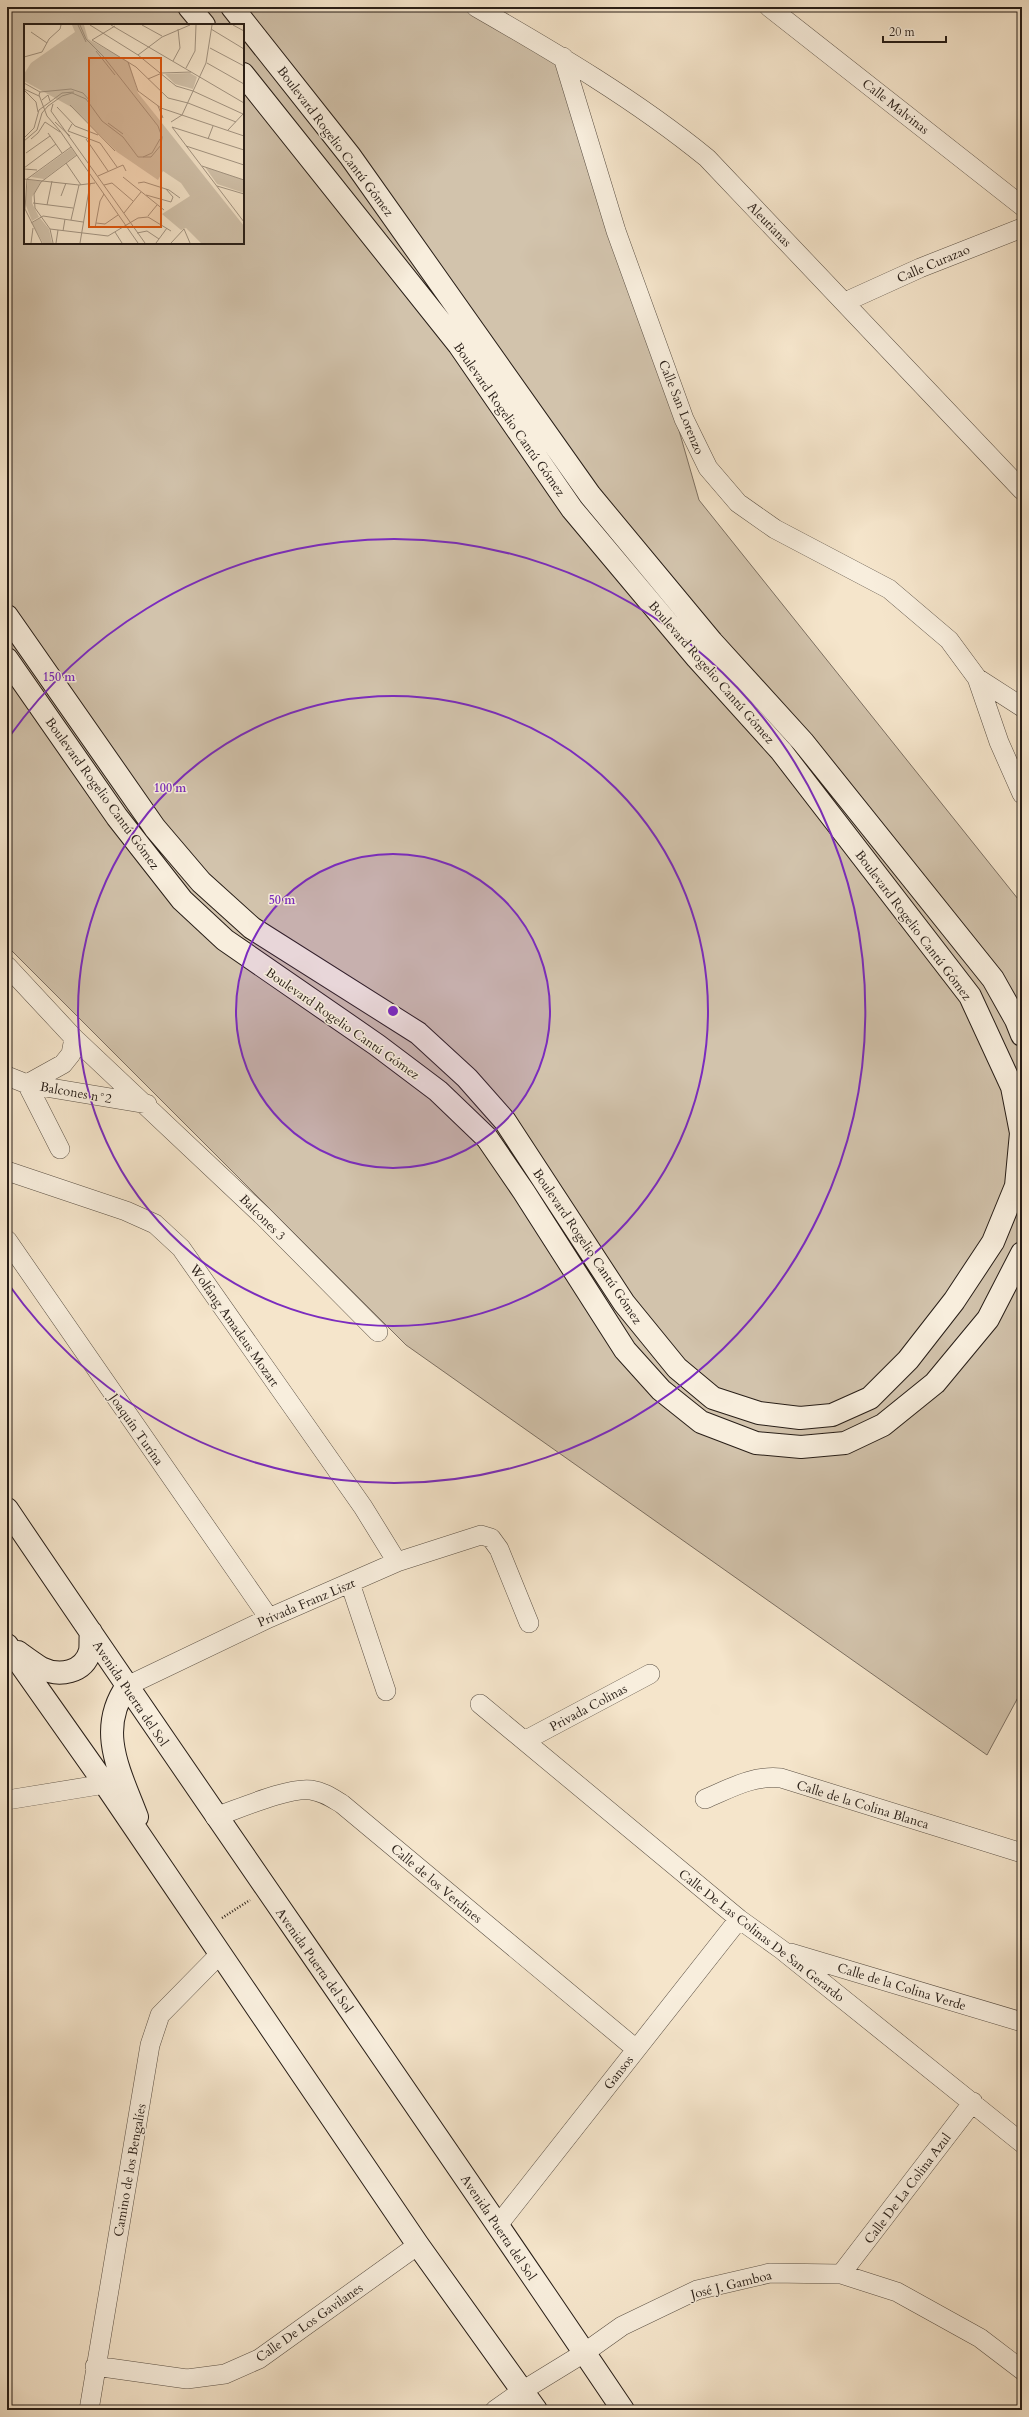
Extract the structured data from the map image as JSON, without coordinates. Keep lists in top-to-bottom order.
{
  "streets": {
    "main road": ["Boulevard Rogelio Cantú Gómez", "Avenida Puerta del Sol"],
    "street": [
      "Calle Malvinas",
      "Aleutianas",
      "Calle Curazao",
      "Calle San Lorenzo",
      "Balcones n°2",
      "Balcones 3",
      "Wolfang Amadeus Mozart",
      "Joaquín Turína",
      "Privada Franz Liszt",
      "Privada Colinas",
      "Calle de la Colina Blanca",
      "Calle de los Verdines",
      "Calle De Las Colinas De San Gerardo",
      "Calle de la Colina Verde",
      "Gansos",
      "Camino de los Bengalíes",
      "Calle De La Colina Azul",
      "José J. Gamboa",
      "Calle De Los Gavilanes"
    ]
  },
  "crossings": [
    ["Aleutianas", "Calle Curazao"],
    ["Aleutianas", "Calle San Lorenzo"],
    ["Balcones n°2", "Balcones 3"],
    ["Wolfang Amadeus Mozart", "Privada Franz Liszt"],
    ["Joaquín Turína", "Privada Franz Liszt"],
    ["Privada Franz Liszt", "Avenida Puerta del Sol"],
    ["Avenida Puerta del Sol", "Calle de los Verdines"],
    ["Avenida Puerta del Sol", "Gansos"],
    ["Avenida Puerta del Sol", "José J. Gamboa"],
    ["Privada Colinas", "Calle De Las Colinas De San Gerardo"],
    ["Calle de los Verdines", "Gansos"],
    ["Calle De Las Colinas De San Gerardo", "Calle de la Colina Verde"],
    ["Calle De Las Colinas De San Gerardo", "Gansos"],
    ["Calle De Las Colinas De San Gerardo", "Calle De La Colina Azul"],
    ["Camino de los Bengalíes", "Calle De Los Gavilanes"],
    ["Calle De La Colina Azul", "José J. Gamboa"]
  ],
  "scale_bar": "20 m",
  "rings": ["150 m", "100 m", "50 m"]
}
